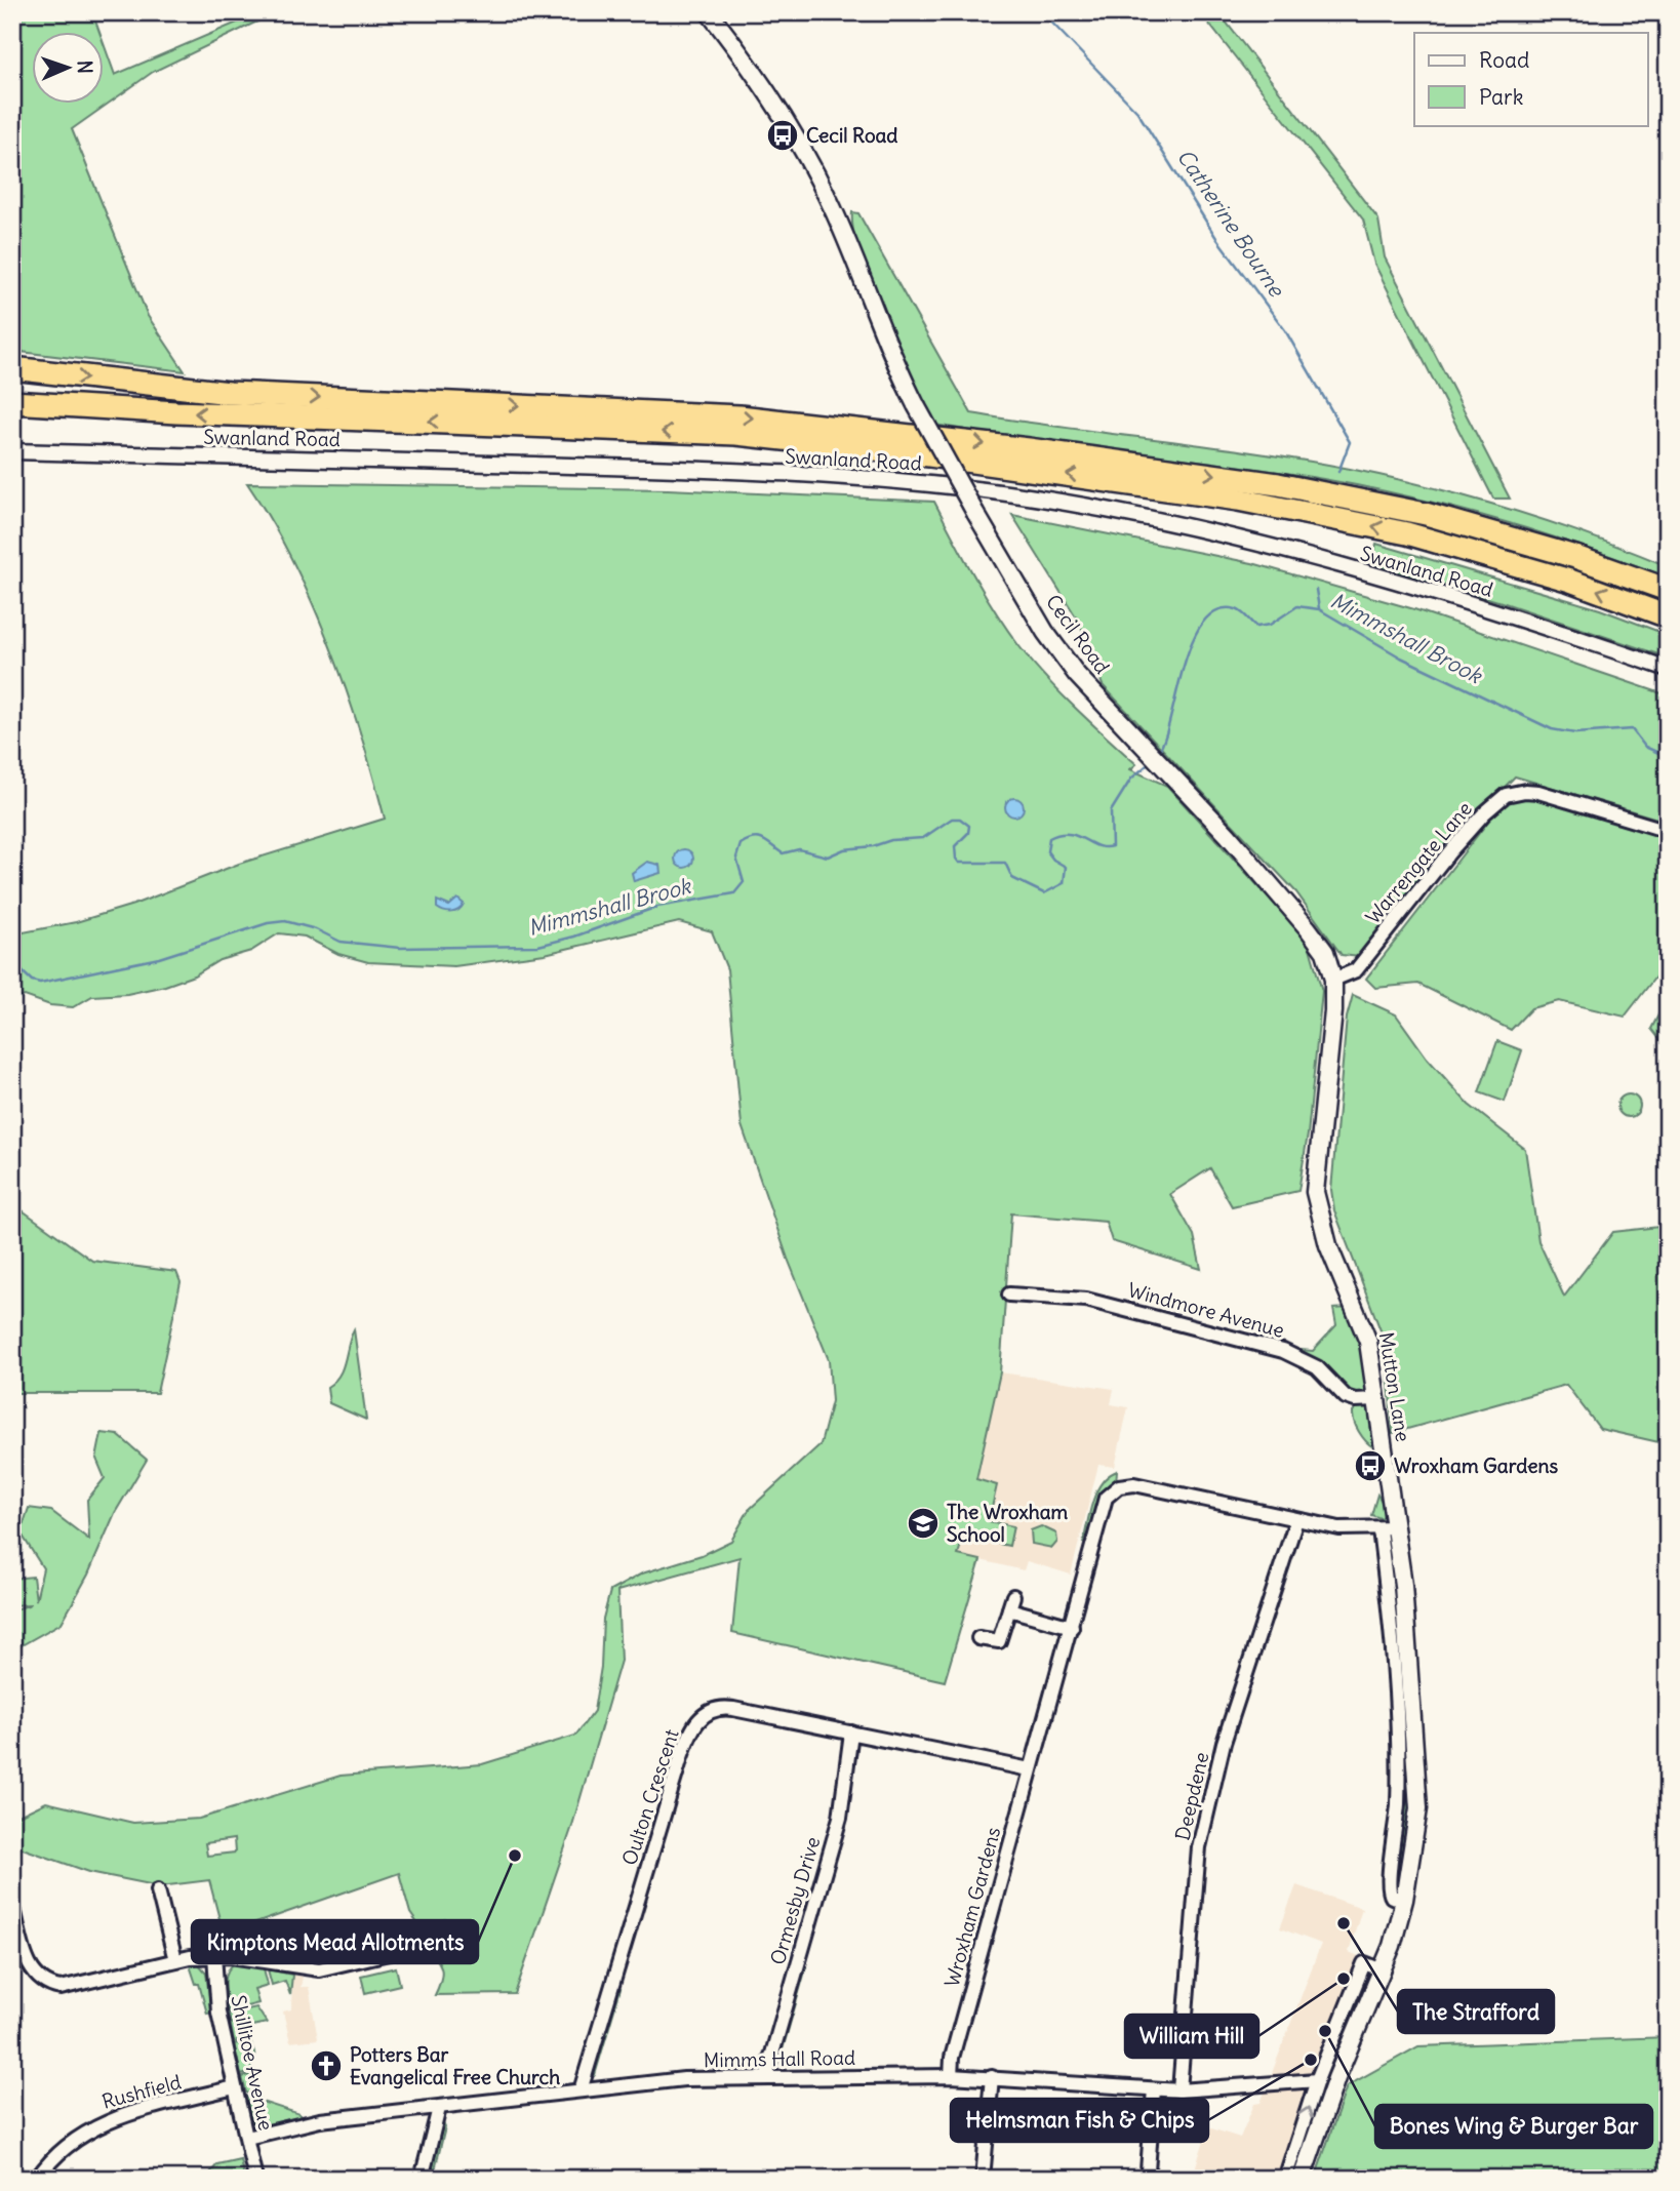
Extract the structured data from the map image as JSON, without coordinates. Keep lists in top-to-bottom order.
{
  "streets": {
    "main road": ["Cecil Road", "Mutton Lane"],
    "street": [
      "Swanland Road",
      "Warrengate Lane",
      "Windmore Avenue",
      "Deepdene",
      "Oulton Crescent",
      "Ormesby Drive",
      "Wroxham Gardens",
      "Mimms Hall Road",
      "Shillitoe Avenue",
      "Rushfield"
    ]
  },
  "crossings": [
    ["Cecil Road", "Warrengate Lane"],
    ["Cecil Road", "Mutton Lane"],
    ["Warrengate Lane", "Mutton Lane"],
    ["Windmore Avenue", "Mutton Lane"],
    ["Mutton Lane", "Wroxham Gardens"],
    ["Deepdene", "Wroxham Gardens"],
    ["Deepdene", "Mimms Hall Road"],
    ["Oulton Crescent", "Ormesby Drive"],
    ["Oulton Crescent", "Wroxham Gardens"],
    ["Oulton Crescent", "Mimms Hall Road"],
    ["Ormesby Drive", "Mimms Hall Road"],
    ["Wroxham Gardens", "Mimms Hall Road"],
    ["Mimms Hall Road", "Shillitoe Avenue"],
    ["Shillitoe Avenue", "Rushfield"]
  ],
  "water": ["Catherine Bourne", "Mimmshall Brook"],
  "places": {
    "bus stop": ["Cecil Road", "Wroxham Gardens"],
    "school or university": ["The Wroxham School"],
    "other": [
      "Kimptons Mead Allotments",
      "The Strafford",
      "William Hill",
      "Bones Wing & Burger Bar",
      "Helmsman Fish & Chips"
    ],
    "church": ["Potters Bar Evangelical Free Church"]
  },
  "legend": ["Road", "Park"],
  "north": "right"
}
